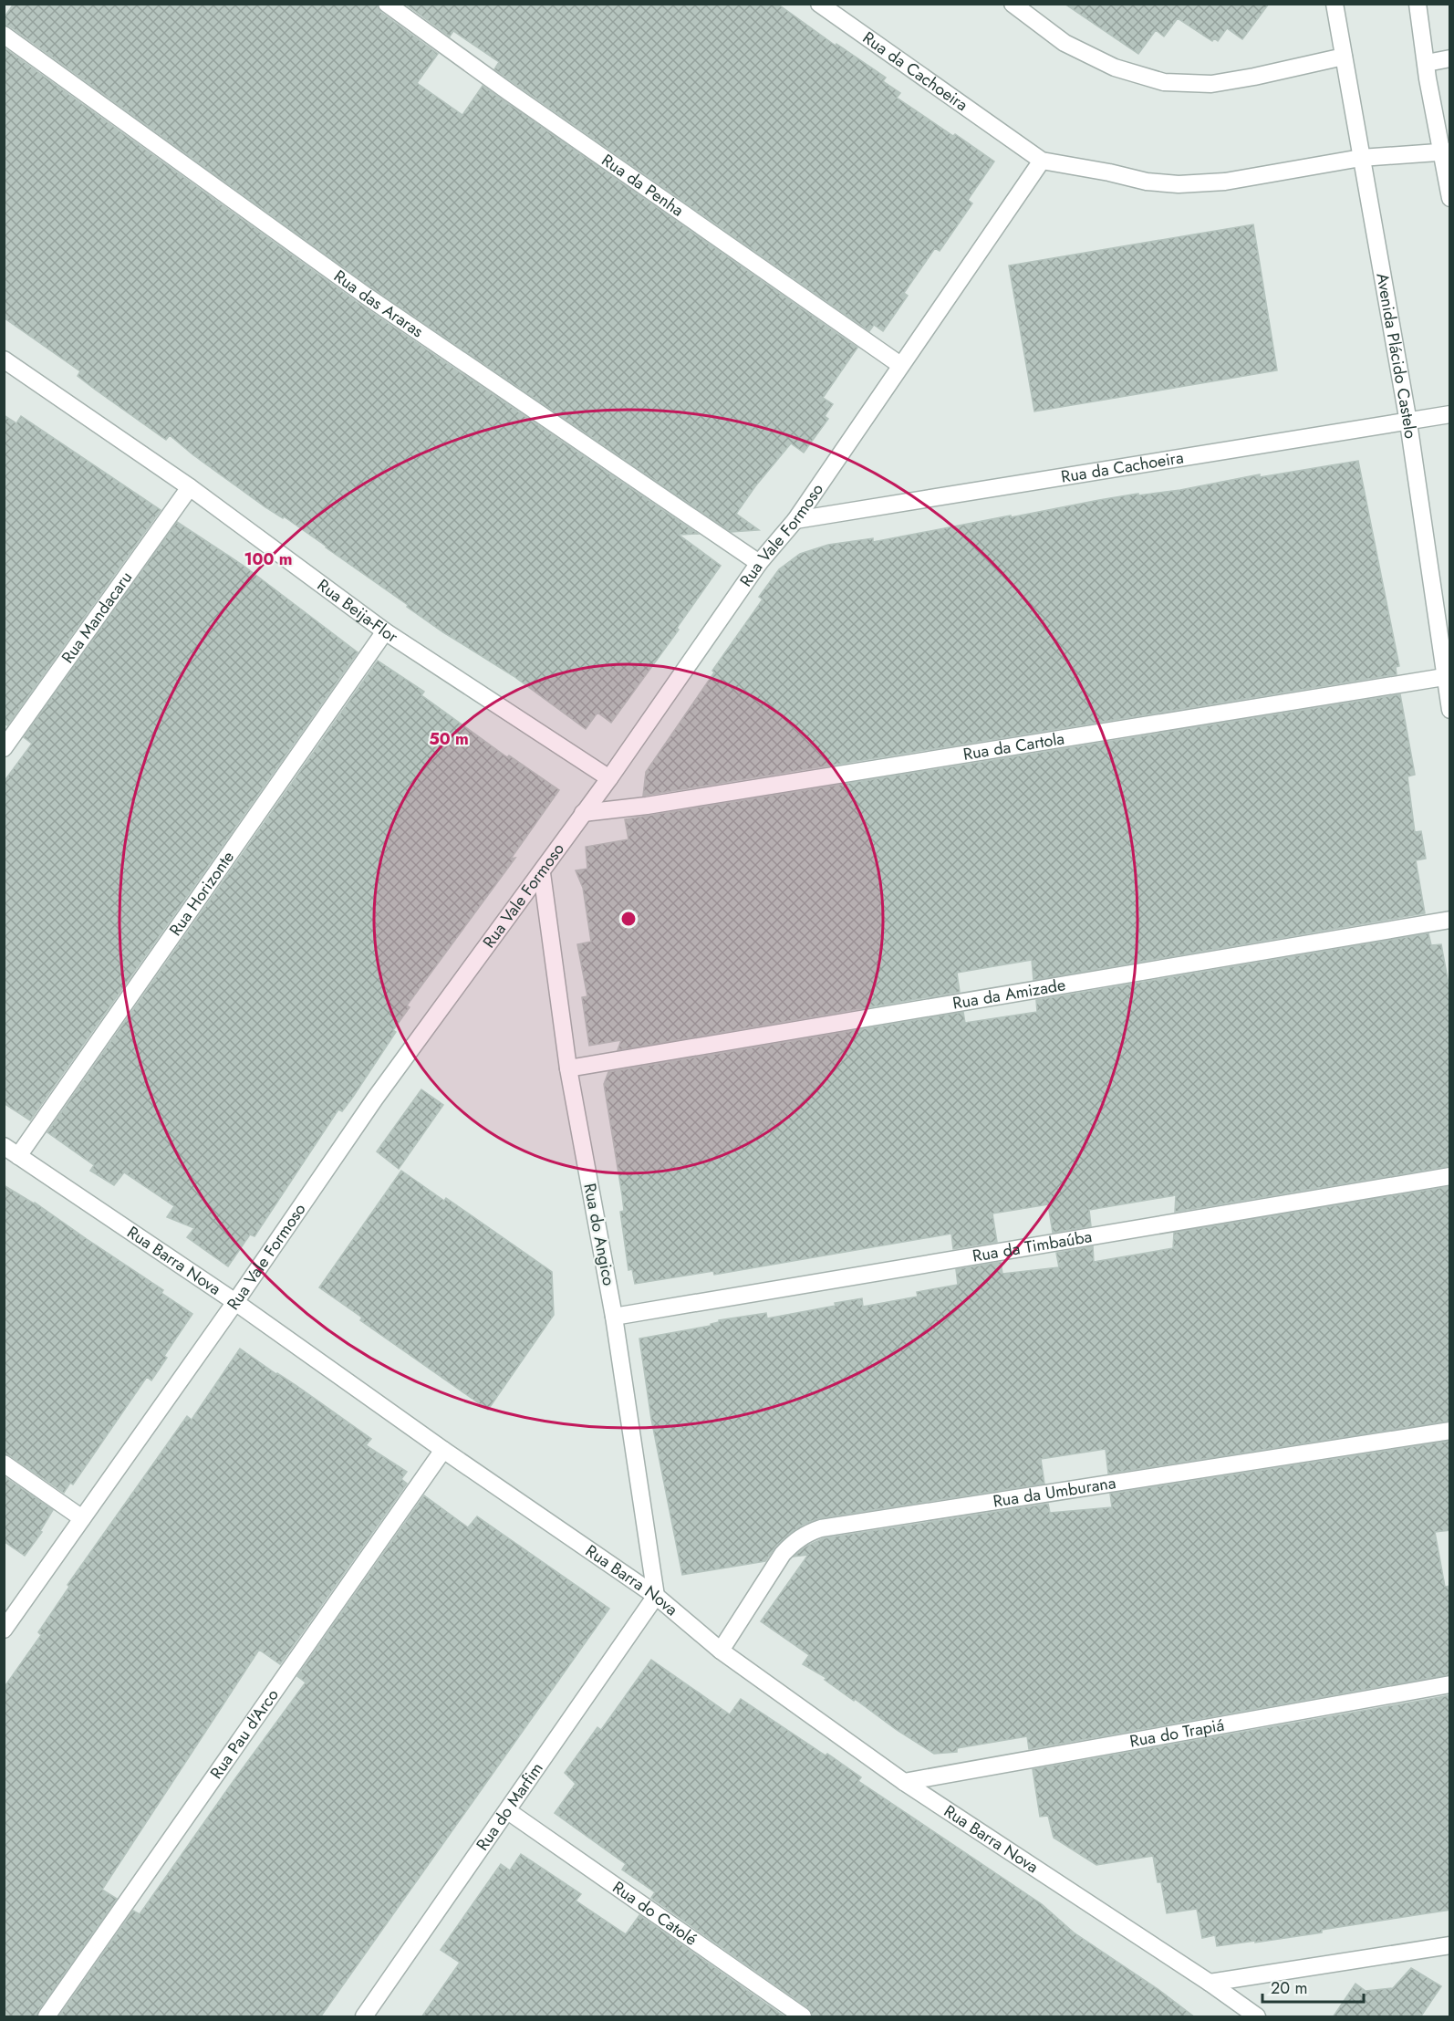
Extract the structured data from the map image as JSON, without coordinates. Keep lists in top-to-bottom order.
{
  "streets": {
    "street": [
      "Rua da Cachoeira",
      "Rua da Penha",
      "Rua das Araras",
      "Avenida Plácido Castelo",
      "Rua Vale Formoso",
      "Rua Beija-Flor",
      "Rua Mandacaru",
      "Rua da Cartola",
      "Rua Horizonte",
      "Rua da Amizade",
      "Rua do Angico",
      "Rua da Timbaúba",
      "Rua Barra Nova",
      "Rua da Umburana",
      "Rua do Trapiá",
      "Rua Pau d'Arco",
      "Rua do Marfim",
      "Rua do Catolé"
    ]
  },
  "crossings": [
    ["Rua da Cachoeira", "Avenida Plácido Castelo"],
    ["Rua da Cachoeira", "Rua Vale Formoso"],
    ["Rua da Penha", "Rua Vale Formoso"],
    ["Rua das Araras", "Rua Vale Formoso"],
    ["Avenida Plácido Castelo", "Rua da Cartola"],
    ["Rua Vale Formoso", "Rua Beija-Flor"],
    ["Rua Vale Formoso", "Rua da Cartola"],
    ["Rua Vale Formoso", "Rua do Angico"],
    ["Rua Vale Formoso", "Rua Barra Nova"],
    ["Rua Beija-Flor", "Rua Mandacaru"],
    ["Rua Beija-Flor", "Rua Horizonte"],
    ["Rua Horizonte", "Rua Barra Nova"],
    ["Rua da Amizade", "Rua do Angico"],
    ["Rua do Angico", "Rua da Timbaúba"],
    ["Rua do Angico", "Rua Barra Nova"],
    ["Rua do Angico", "Rua do Marfim"],
    ["Rua Barra Nova", "Rua da Umburana"],
    ["Rua Barra Nova", "Rua do Trapiá"],
    ["Rua Barra Nova", "Rua Pau d'Arco"],
    ["Rua Barra Nova", "Rua do Marfim"],
    ["Rua do Marfim", "Rua do Catolé"]
  ],
  "scale_bar": "20 m",
  "rings": ["100 m", "50 m"]
}
